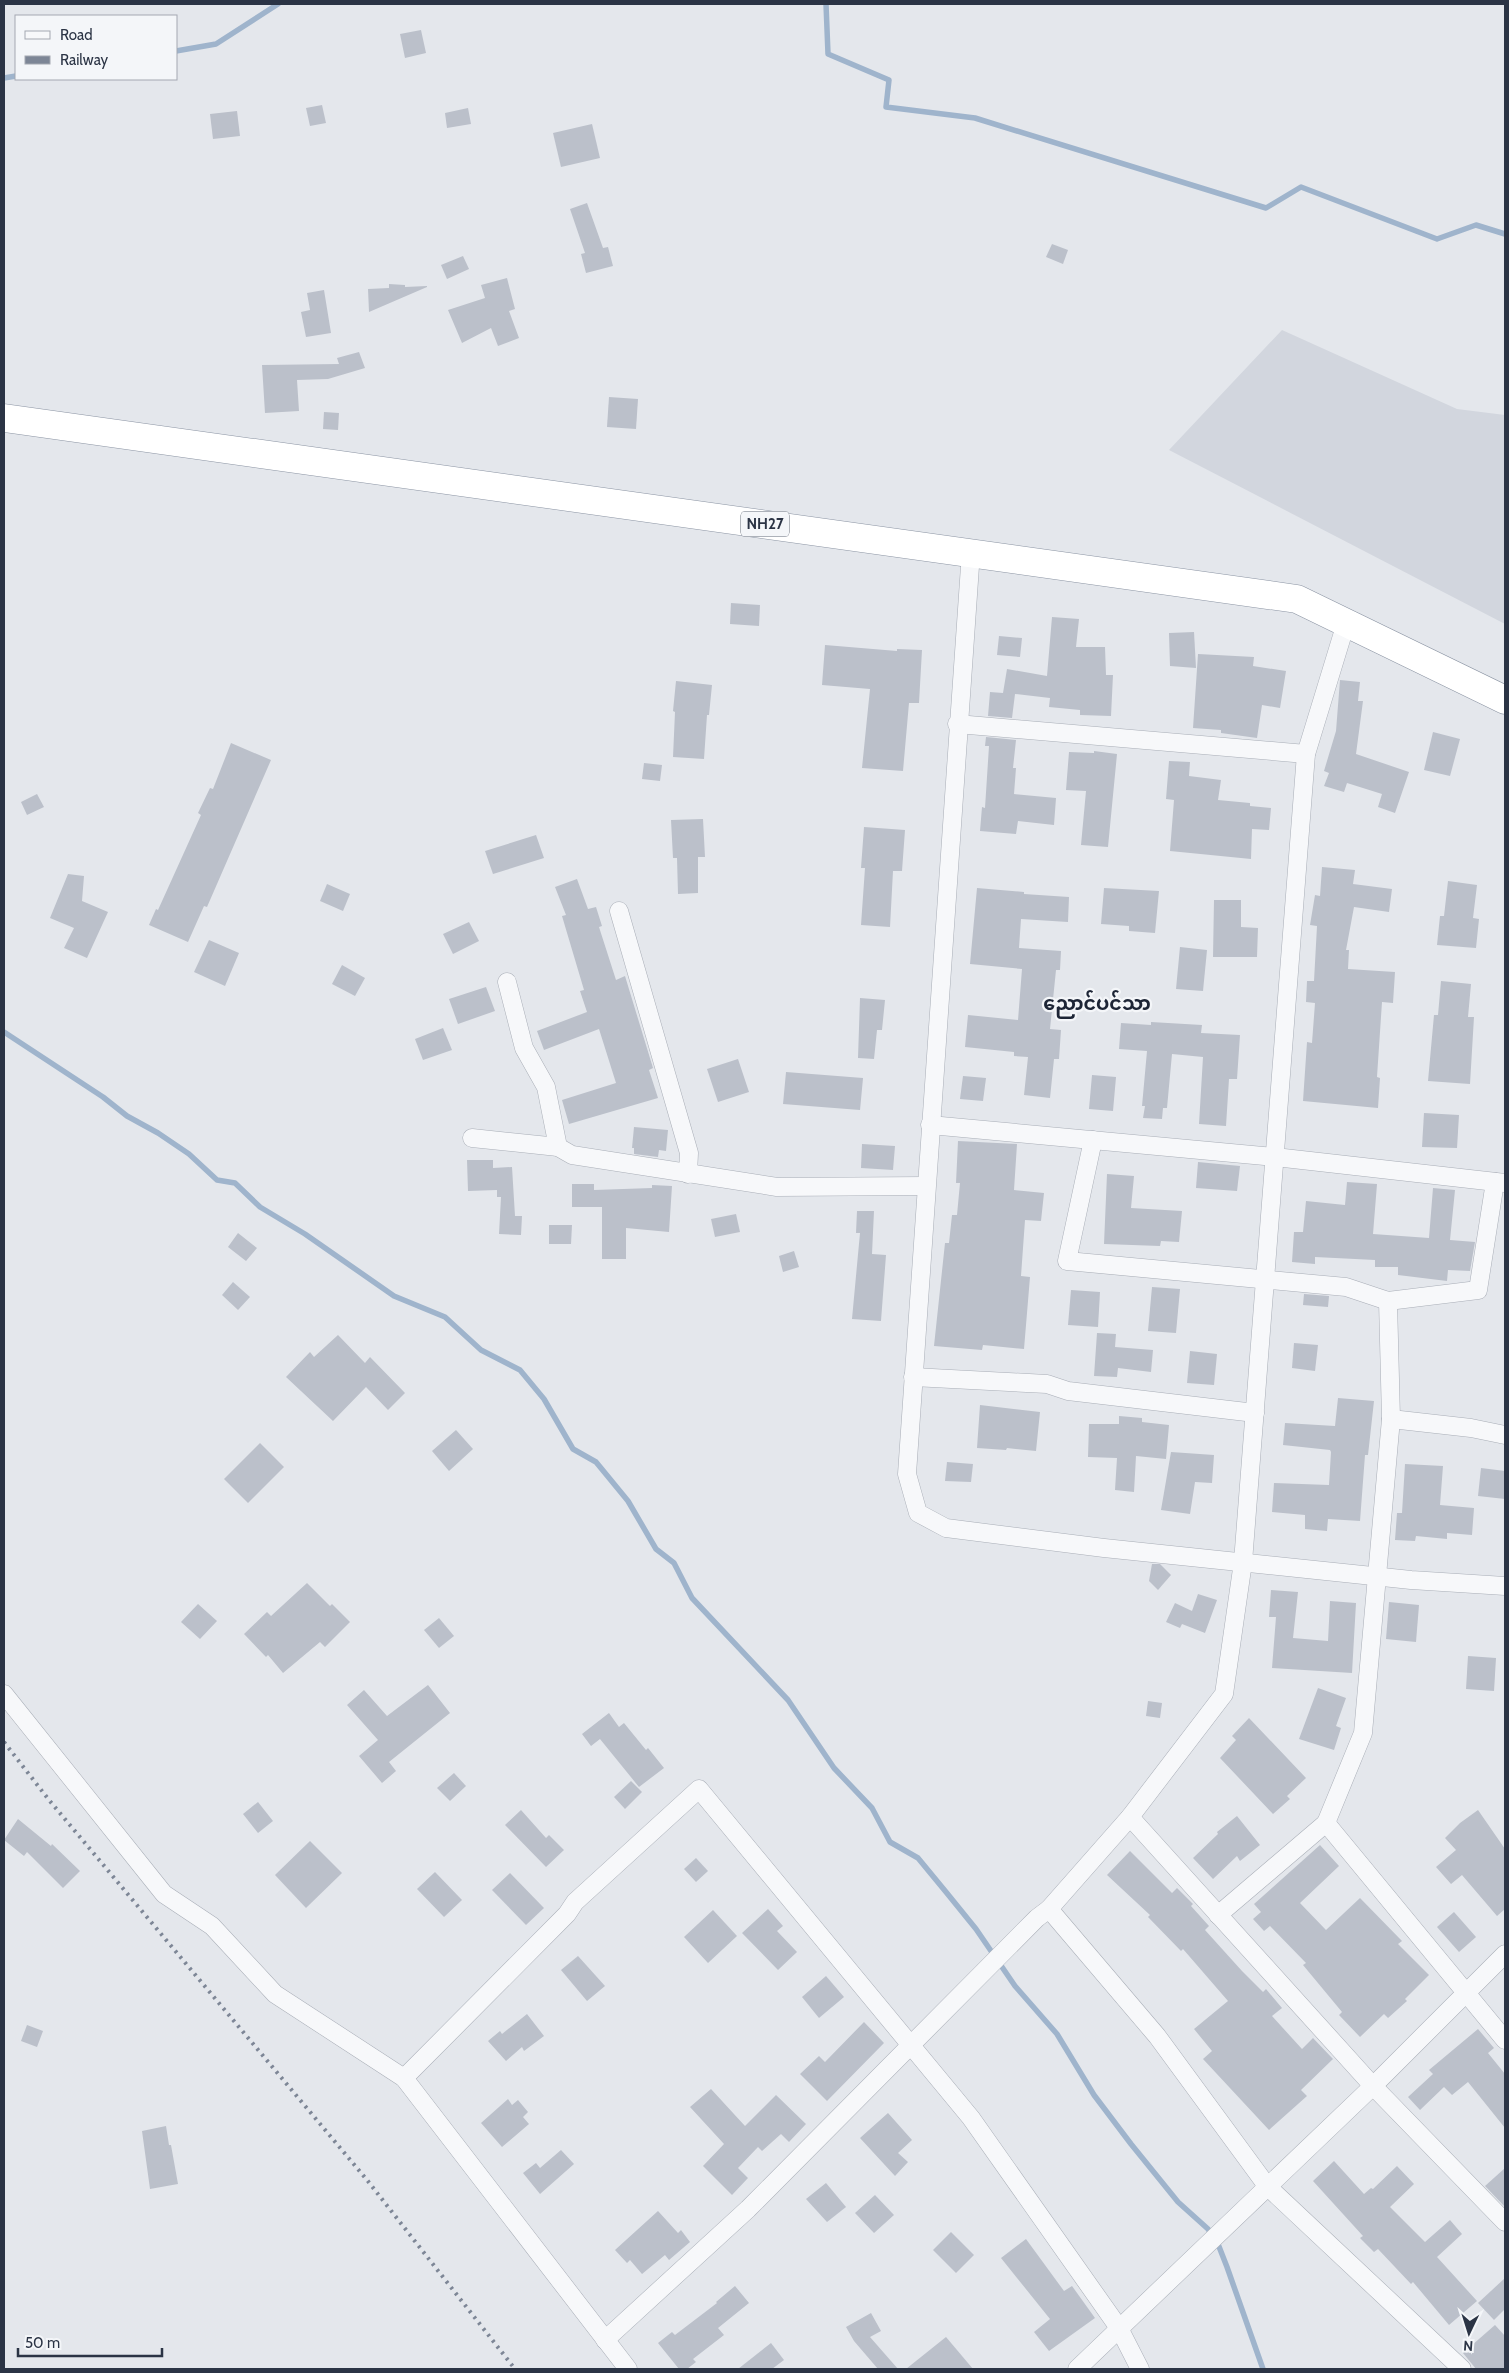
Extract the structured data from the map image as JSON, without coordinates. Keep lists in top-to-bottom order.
{
  "streets": {
    "highway": ["NH27"]
  },
  "districts": ["ညောင်ပင်သာ"],
  "legend": ["Road", "Railway"],
  "scale_bar": "50 m",
  "north": "bottom"
}
